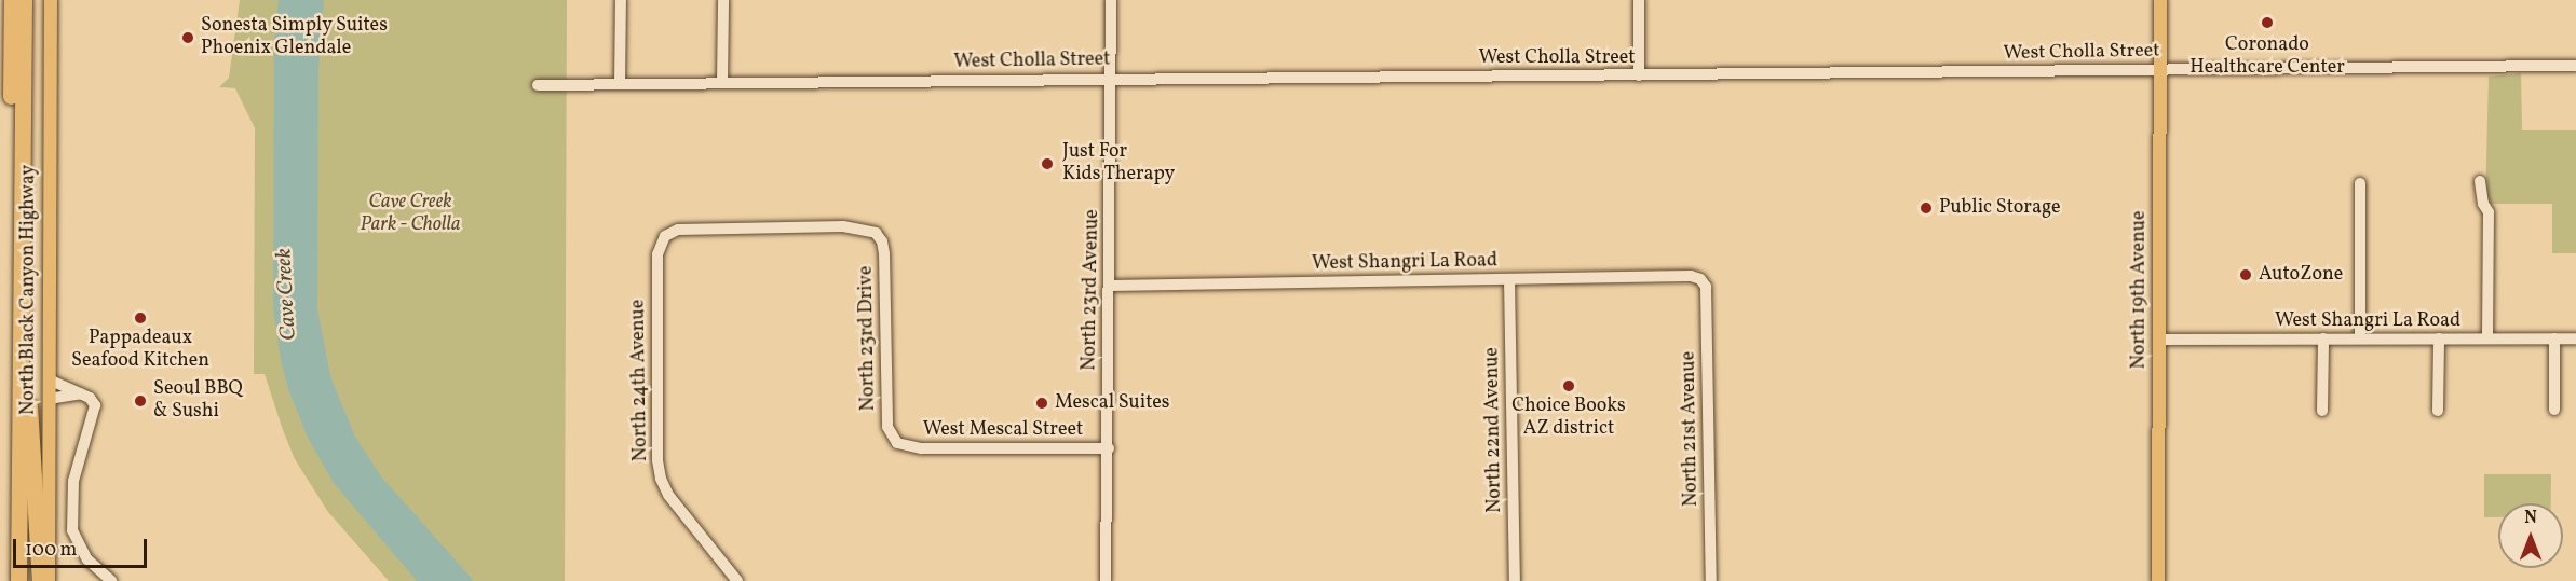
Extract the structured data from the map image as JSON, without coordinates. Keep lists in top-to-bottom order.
{
  "streets": {
    "main road": ["North Black Canyon Highway", "North 19th Avenue"],
    "street": [
      "West Cholla Street",
      "West Shangri La Road",
      "North 23rd Avenue",
      "North 23rd Drive",
      "North 24th Avenue",
      "North 21st Avenue",
      "West Mescal Street",
      "North 22nd Avenue"
    ]
  },
  "crossings": [
    ["West Cholla Street", "North 23rd Avenue"],
    ["West Cholla Street", "North 19th Avenue"],
    ["West Shangri La Road", "North 23rd Avenue"],
    ["West Shangri La Road", "North 19th Avenue"],
    ["West Shangri La Road", "North 21st Avenue"],
    ["West Shangri La Road", "North 22nd Avenue"],
    ["North 23rd Avenue", "West Mescal Street"],
    ["North 23rd Drive", "North 24th Avenue"],
    ["North 23rd Drive", "West Mescal Street"]
  ],
  "water": ["Cave Creek"],
  "parks": ["Cave Creek Park - Cholla"],
  "places": [
    "Coronado Healthcare Center",
    "Sonesta Simply Suites Phoenix Glendale",
    "Just For Kids Therapy",
    "Public Storage",
    "AutoZone",
    "Pappadeaux Seafood Kitchen",
    "Choice Books AZ district",
    "Seoul BBQ & Sushi",
    "Mescal Suites"
  ],
  "scale_bar": "100 m",
  "north": "top"
}
